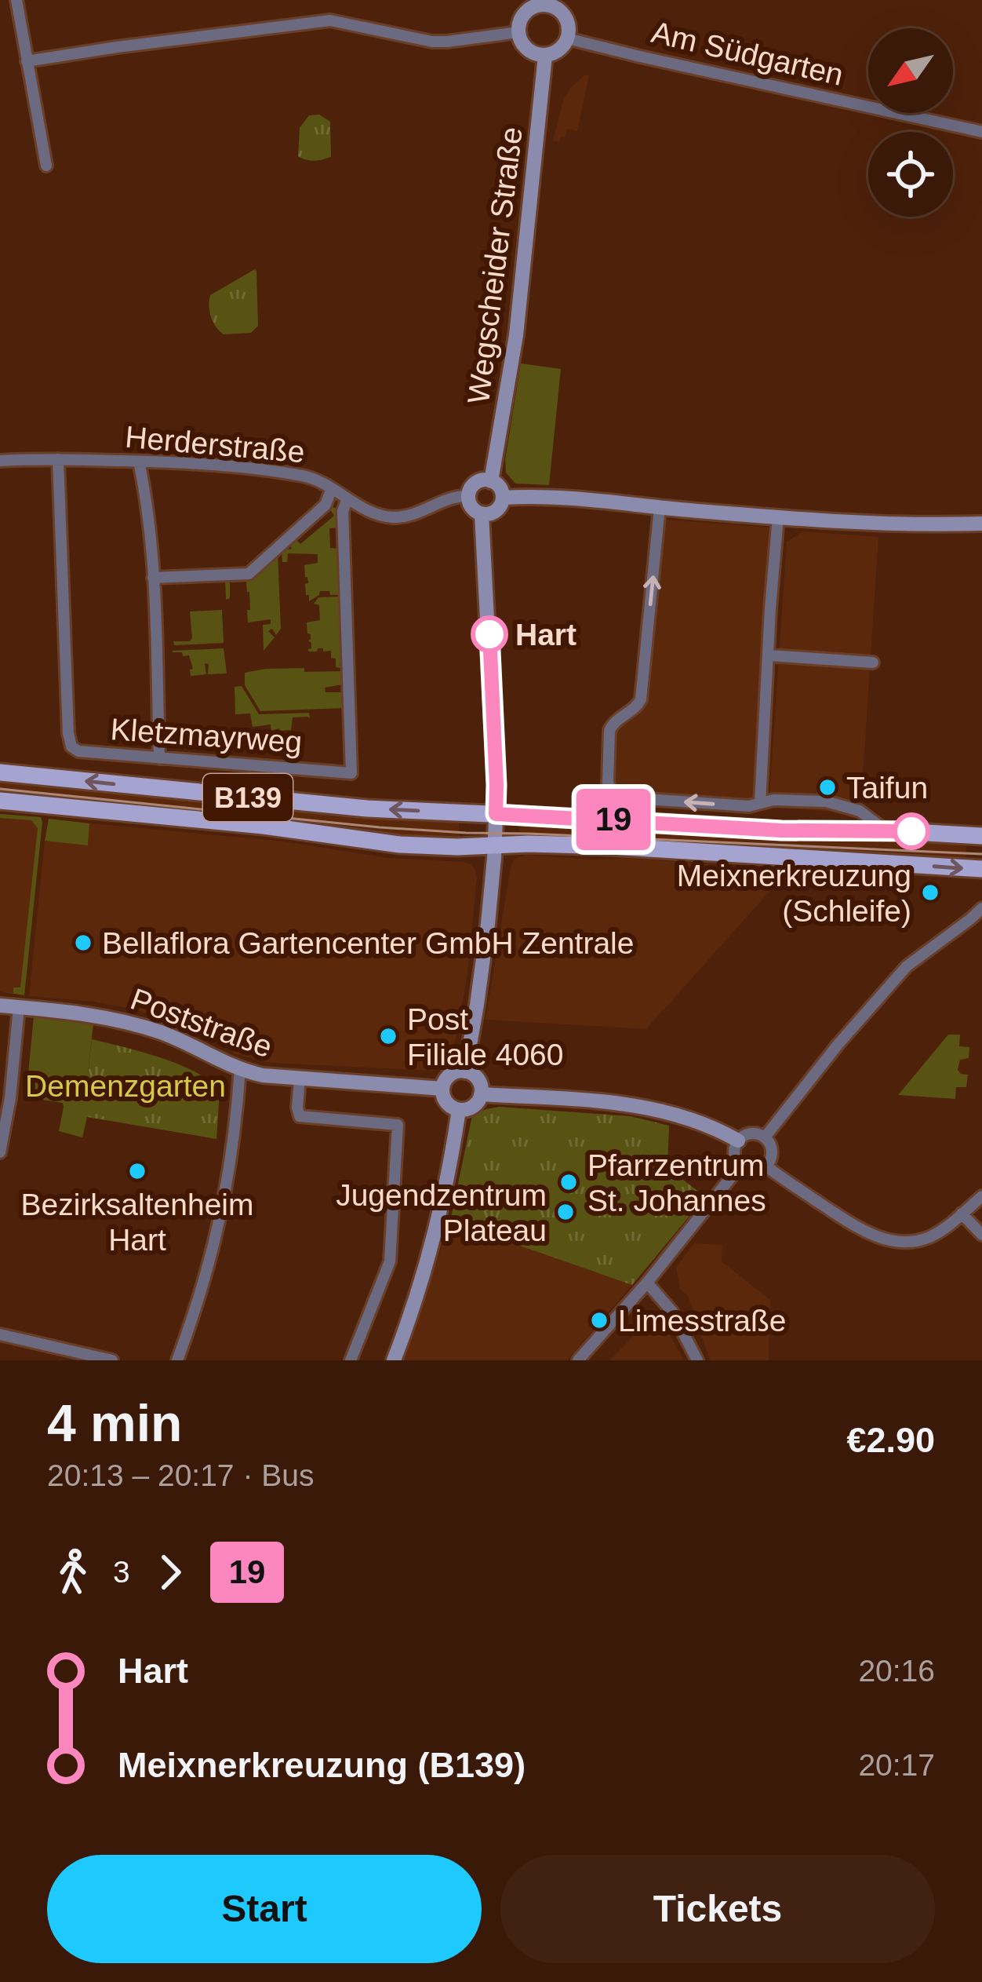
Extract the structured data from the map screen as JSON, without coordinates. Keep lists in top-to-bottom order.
{
  "streets": {
    "main road": ["B139"],
    "street": [
      "Am Südgarten",
      "Wegscheider Straße",
      "Herderstraße",
      "Kletzmayrweg",
      "Poststraße"
    ]
  },
  "crossings": [
    ["Am Südgarten", "Wegscheider Straße"],
    ["Wegscheider Straße", "Herderstraße"],
    ["Herderstraße", "Kletzmayrweg"]
  ],
  "parks": ["Demenzgarten"],
  "places": [
    "Hart",
    "Taifun",
    "Meixnerkreuzung (Schleife)",
    "Bellaflora Gartencenter GmbH Zentrale",
    "Post Filiale 4060",
    "Bezirksaltenheim Hart",
    "Pfarrzentrum St. Johannes",
    "Jugendzentrum Plateau",
    "Limesstraße"
  ],
  "lines": ["bus line 19"],
  "north": "bottom left",
  "page": {
    "on_map": "19",
    "heading": ["4 min", "20:13 – 20:17 · Bus", "€2.90"],
    "legs": ["3", "19"],
    "list": [
      {
        "name": "Hart",
        "value": "20:16"
      },
      {
        "name": "Meixnerkreuzung (B139)",
        "value": "20:17"
      }
    ],
    "buttons": ["Start", "Tickets"]
  }
}
